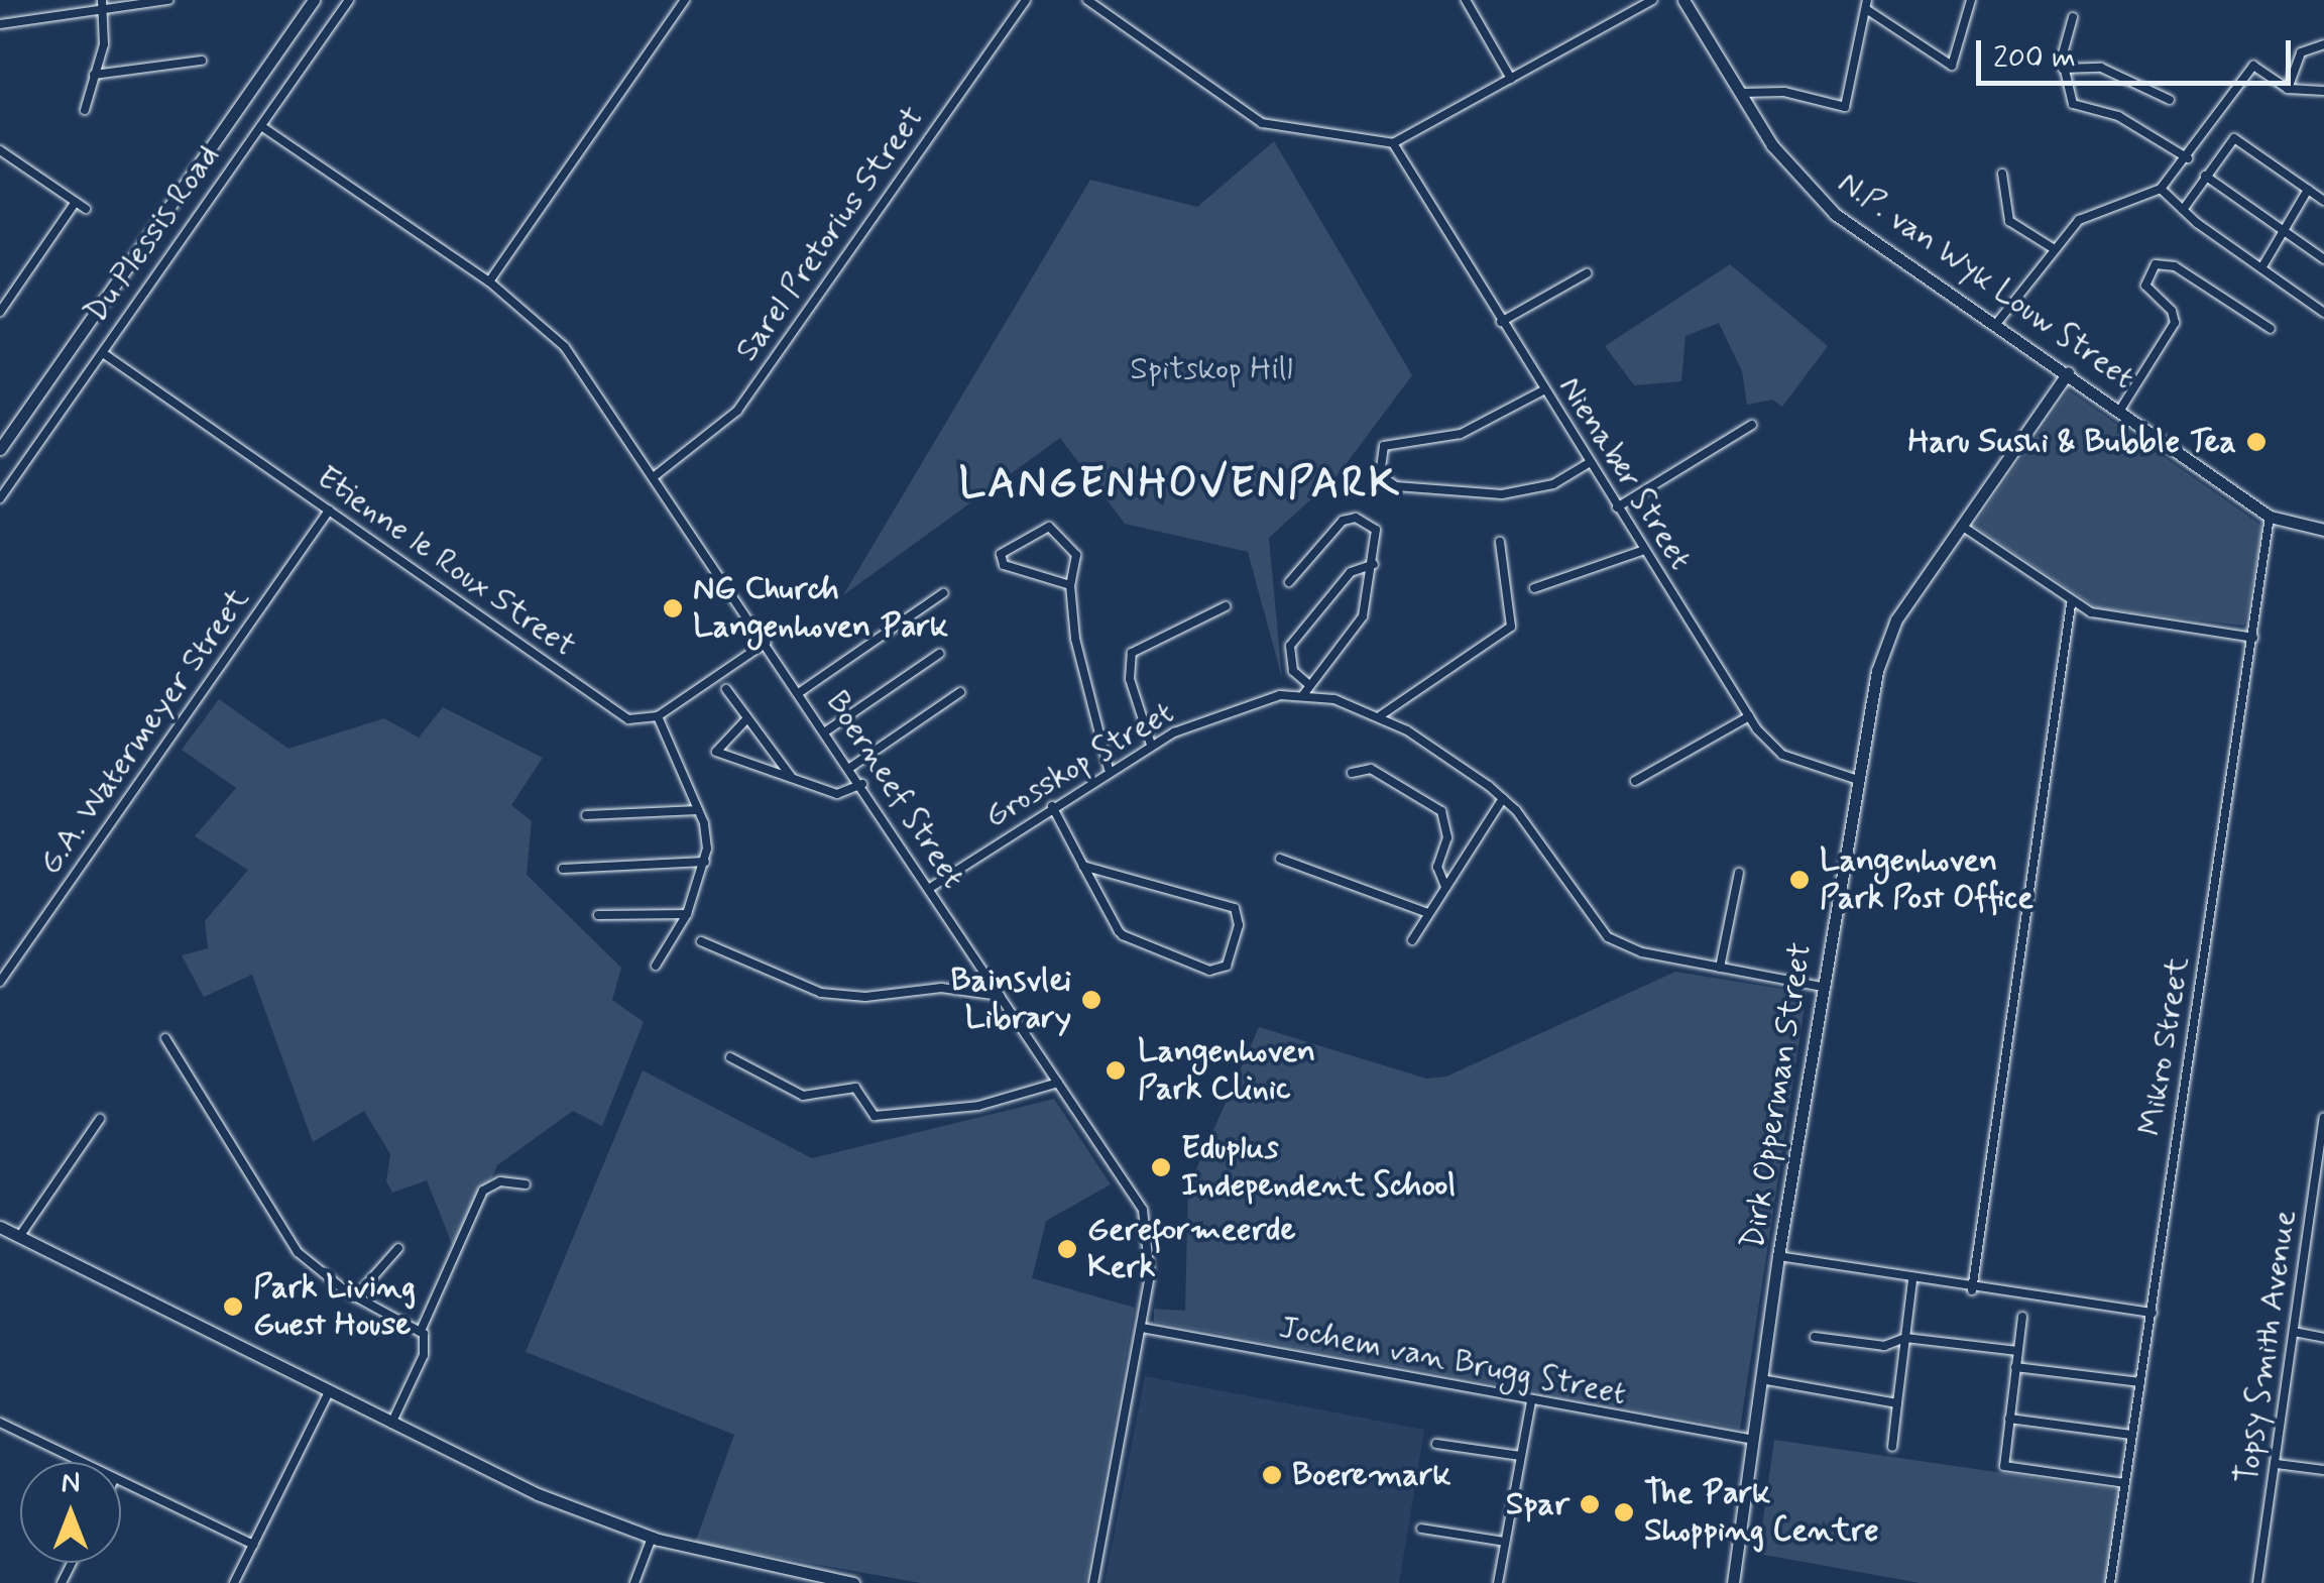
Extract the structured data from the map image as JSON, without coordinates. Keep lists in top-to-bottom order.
{
  "streets": {
    "street": [
      "Du Plessis Road",
      "Sarel Pretorius Street",
      "N.P. van Wyk Louw Street",
      "Nienaber Street",
      "Etienne le Roux Street",
      "G.A. Watermeyer Street",
      "Grosskop Street",
      "Boerneef Street",
      "Mikro Street",
      "Dirk Opperman Street",
      "Topsy Smith Avenue",
      "Jochem van Brugg Street"
    ]
  },
  "crossings": [
    ["Du Plessis Road", "Etienne le Roux Street"],
    ["Du Plessis Road", "Boerneef Street"],
    ["Sarel Pretorius Street", "Boerneef Street"],
    ["N.P. van Wyk Louw Street", "Mikro Street"],
    ["N.P. van Wyk Louw Street", "Dirk Opperman Street"],
    ["Nienaber Street", "Dirk Opperman Street"],
    ["Etienne le Roux Street", "G.A. Watermeyer Street"],
    ["Grosskop Street", "Boerneef Street"],
    ["Grosskop Street", "Dirk Opperman Street"],
    ["Boerneef Street", "Jochem van Brugg Street"],
    ["Dirk Opperman Street", "Jochem van Brugg Street"]
  ],
  "districts": ["LANGENHOVENPARK"],
  "parks": ["Spitskop Hill"],
  "places": [
    "Haru Sushi & Bubble Tea",
    "NG Church Langenhoven Park",
    "Langenhoven Park Post Office",
    "Bainsvlei Library",
    "Langenhoven Park Clinic",
    "Eduplus Independent School",
    "Gereformeerde Kerk",
    "Park Living Guest House",
    "Boeremark",
    "Spar",
    "The Park Shopping Centre"
  ],
  "scale_bar": "200 m",
  "north": "top"
}
